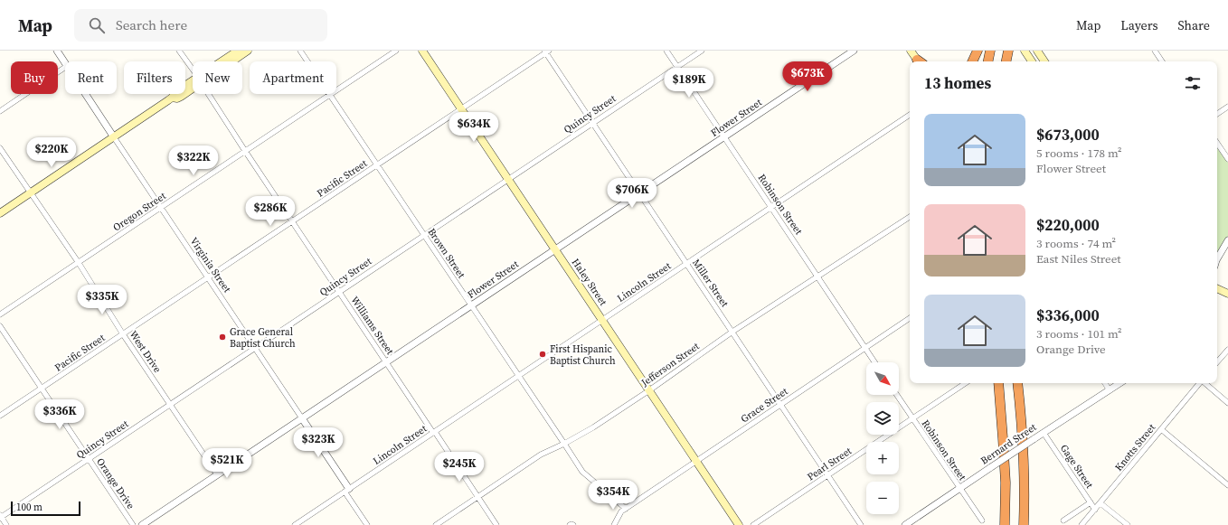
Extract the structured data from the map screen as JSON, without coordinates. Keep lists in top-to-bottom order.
{
  "streets": {
    "main road": ["Haley Street"],
    "street": [
      "Quincy Street",
      "Flower Street",
      "Pacific Street",
      "Robinson Street",
      "Oregon Street",
      "Brown Street",
      "Virginia Street",
      "Lincoln Street",
      "Miller Street",
      "Williams Street",
      "West Drive",
      "Jefferson Street",
      "Grace Street",
      "Bernard Street",
      "Knotts Street",
      "Pearl Street",
      "Gage Street",
      "Orange Drive"
    ]
  },
  "crossings": [
    ["Quincy Street", "Robinson Street"],
    ["Quincy Street", "Brown Street"],
    ["Quincy Street", "Virginia Street"],
    ["Quincy Street", "Haley Street"],
    ["Quincy Street", "Miller Street"],
    ["Quincy Street", "Williams Street"],
    ["Quincy Street", "West Drive"],
    ["Quincy Street", "Orange Drive"],
    ["Flower Street", "Robinson Street"],
    ["Flower Street", "Brown Street"],
    ["Flower Street", "Virginia Street"],
    ["Flower Street", "Haley Street"],
    ["Flower Street", "Miller Street"],
    ["Flower Street", "Williams Street"],
    ["Flower Street", "West Drive"],
    ["Pacific Street", "Brown Street"],
    ["Pacific Street", "Virginia Street"],
    ["Pacific Street", "Haley Street"],
    ["Pacific Street", "Miller Street"],
    ["Pacific Street", "Williams Street"],
    ["Pacific Street", "West Drive"],
    ["Pacific Street", "Orange Drive"],
    ["Robinson Street", "Lincoln Street"],
    ["Robinson Street", "Jefferson Street"],
    ["Robinson Street", "Grace Street"],
    ["Robinson Street", "Bernard Street"],
    ["Robinson Street", "Pearl Street"],
    ["Oregon Street", "Brown Street"],
    ["Oregon Street", "Virginia Street"],
    ["Oregon Street", "Williams Street"],
    ["Oregon Street", "West Drive"],
    ["Brown Street", "Lincoln Street"],
    ["Brown Street", "Jefferson Street"],
    ["Brown Street", "Grace Street"],
    ["Virginia Street", "Lincoln Street"],
    ["Haley Street", "Lincoln Street"],
    ["Haley Street", "Jefferson Street"],
    ["Haley Street", "Grace Street"],
    ["Lincoln Street", "Miller Street"],
    ["Lincoln Street", "Williams Street"],
    ["Miller Street", "Jefferson Street"],
    ["Miller Street", "Grace Street"],
    ["Miller Street", "Pearl Street"],
    ["Williams Street", "Jefferson Street"],
    ["Bernard Street", "Gage Street"],
    ["Knotts Street", "Gage Street"]
  ],
  "places": ["Grace General Baptist Church", "First Hispanic Baptist Church"],
  "scale_bar": "100 m",
  "north": "bottom right",
  "page": {
    "header": "Map",
    "search": "Search here",
    "nav": ["Map", "Layers", "Share"],
    "price": [
      "$673K",
      "$189K",
      "$634K",
      "$220K",
      "$322K",
      "$706K",
      "$286K",
      "$335K",
      "$336K",
      "$323K",
      "$521K",
      "$245K",
      "$354K"
    ],
    "chip": [
      "Buy",
      "Rent",
      "Filters",
      "New",
      "Apartment"
    ],
    "heading": "13 homes",
    "list": [
      {
        "name": "$673,000",
        "note": "5 rooms · 178 m² · Flower Street"
      },
      {
        "name": "$220,000",
        "note": "3 rooms · 74 m² · East Niles Street"
      },
      {
        "name": "$336,000",
        "note": "3 rooms · 101 m² · Orange Drive"
      }
    ],
    "map_buttons": ["+", "−"],
    "scale": "100 m"
  }
}
